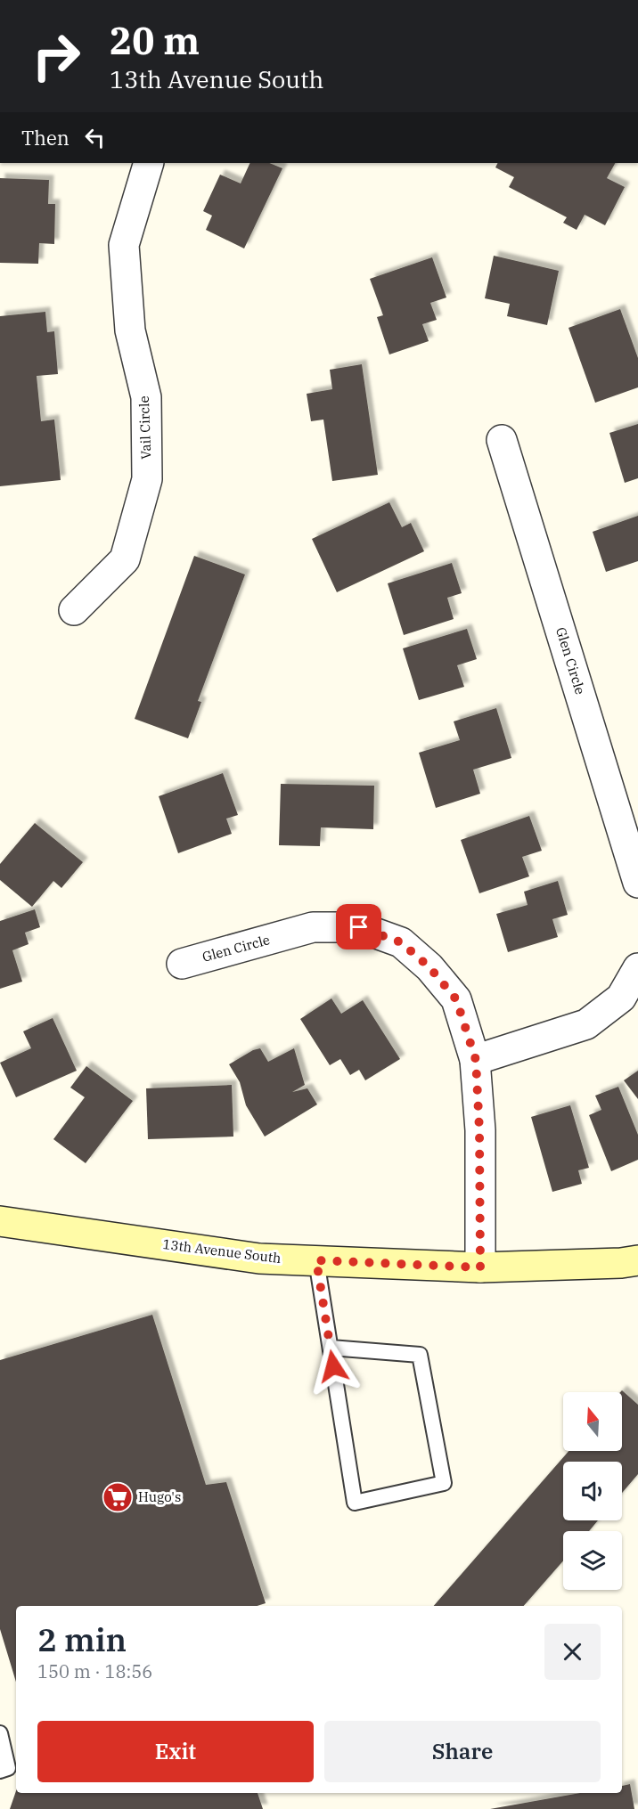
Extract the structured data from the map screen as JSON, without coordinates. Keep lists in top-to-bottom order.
{
  "streets": {
    "street": ["Vail Circle", "Glen Circle", "13th Avenue South"]
  },
  "crossings": [
    ["Glen Circle", "13th Avenue South"]
  ],
  "places": {
    "supermarket": ["Hugo's"]
  },
  "north": "top",
  "page": {
    "turn": ["20 m", "13th Avenue South"],
    "then": "Then",
    "heading": ["2 min", "150 m · 18:56"],
    "buttons": ["Exit", "Share"]
  }
}
